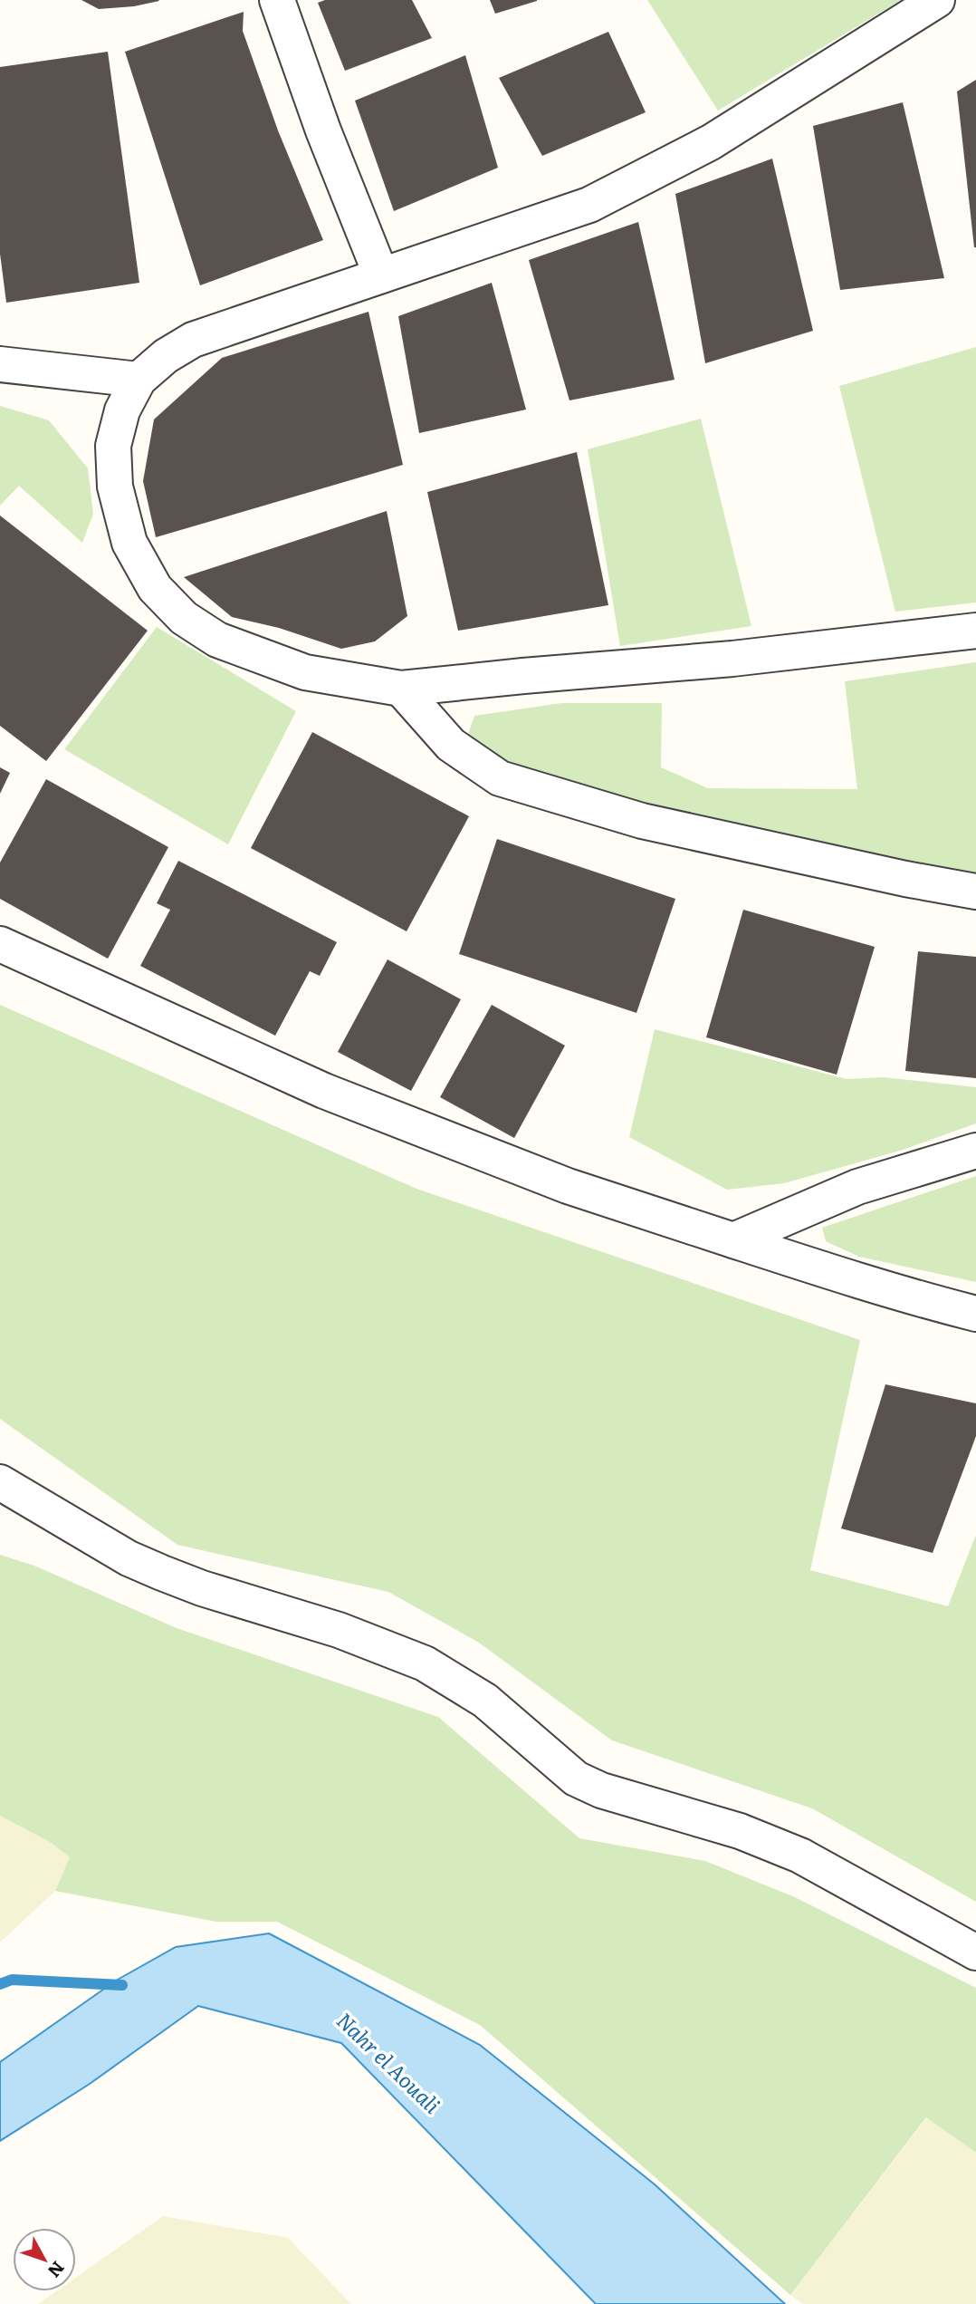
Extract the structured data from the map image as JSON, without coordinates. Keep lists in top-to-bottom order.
{
  "water": ["Nahr el Aouali"],
  "north": "bottom right"
}
